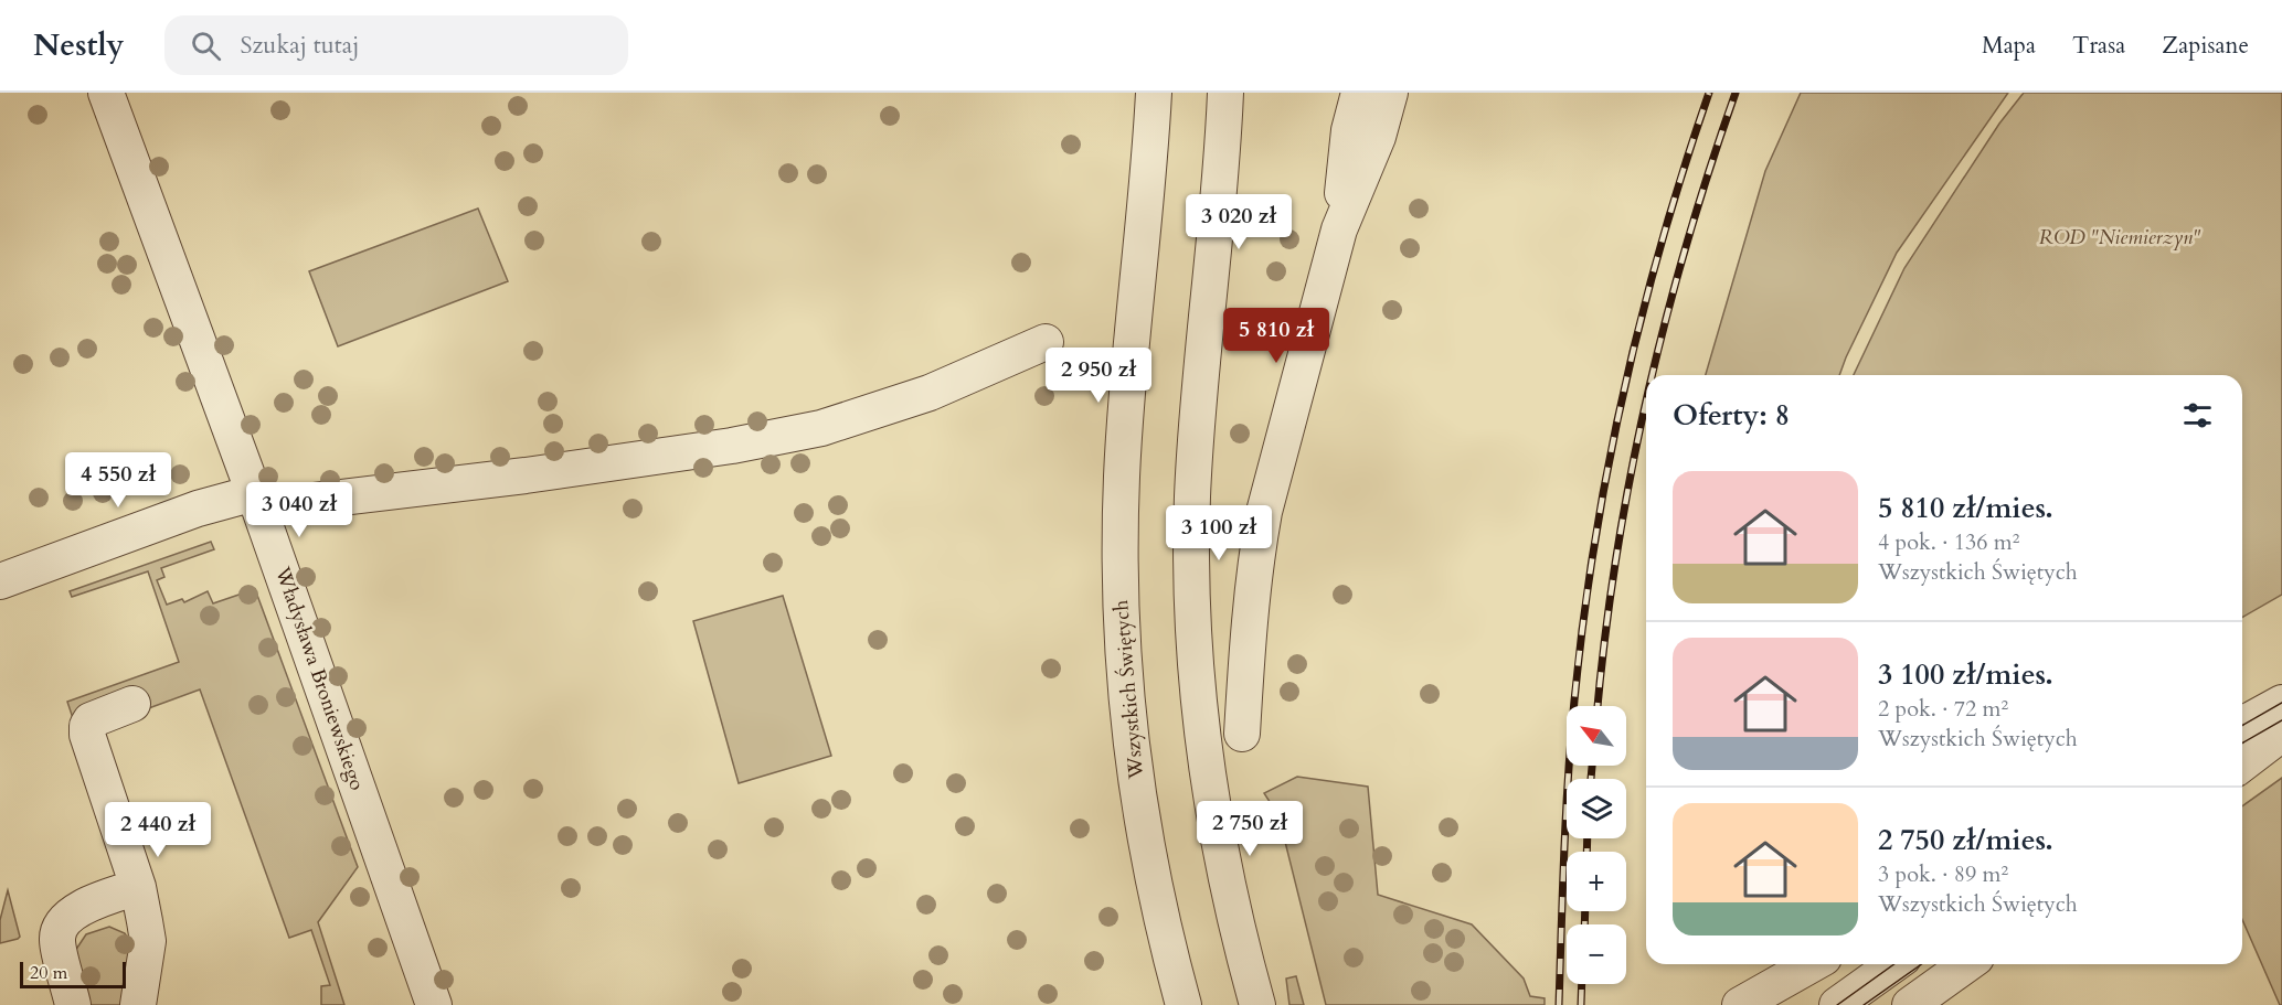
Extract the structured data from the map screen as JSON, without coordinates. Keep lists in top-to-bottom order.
{
  "streets": {
    "street": ["Władysława Broniewskiego", "Wszystkich Świętych"]
  },
  "parks": ["ROD \"Niemierzyn\""],
  "scale_bar": "20 m",
  "north": "top left",
  "page": {
    "header": "Nestly",
    "search": "Szukaj tutaj",
    "nav": ["Mapa", "Trasa", "Zapisane"],
    "price": [
      "3 020 zł",
      "5 810 zł",
      "2 950 zł",
      "4 550 zł",
      "3 040 zł",
      "3 100 zł",
      "2 750 zł",
      "2 440 zł"
    ],
    "heading": "Oferty: 8",
    "list": [
      {
        "name": "5 810 zł/mies.",
        "note": "4 pok. · 136 m² · Wszystkich Świętych"
      },
      {
        "name": "3 100 zł/mies.",
        "note": "2 pok. · 72 m² · Wszystkich Świętych"
      },
      {
        "name": "2 750 zł/mies.",
        "note": "3 pok. · 89 m² · Wszystkich Świętych"
      }
    ],
    "map_buttons": ["+", "−"],
    "scale": "20 m"
  }
}
